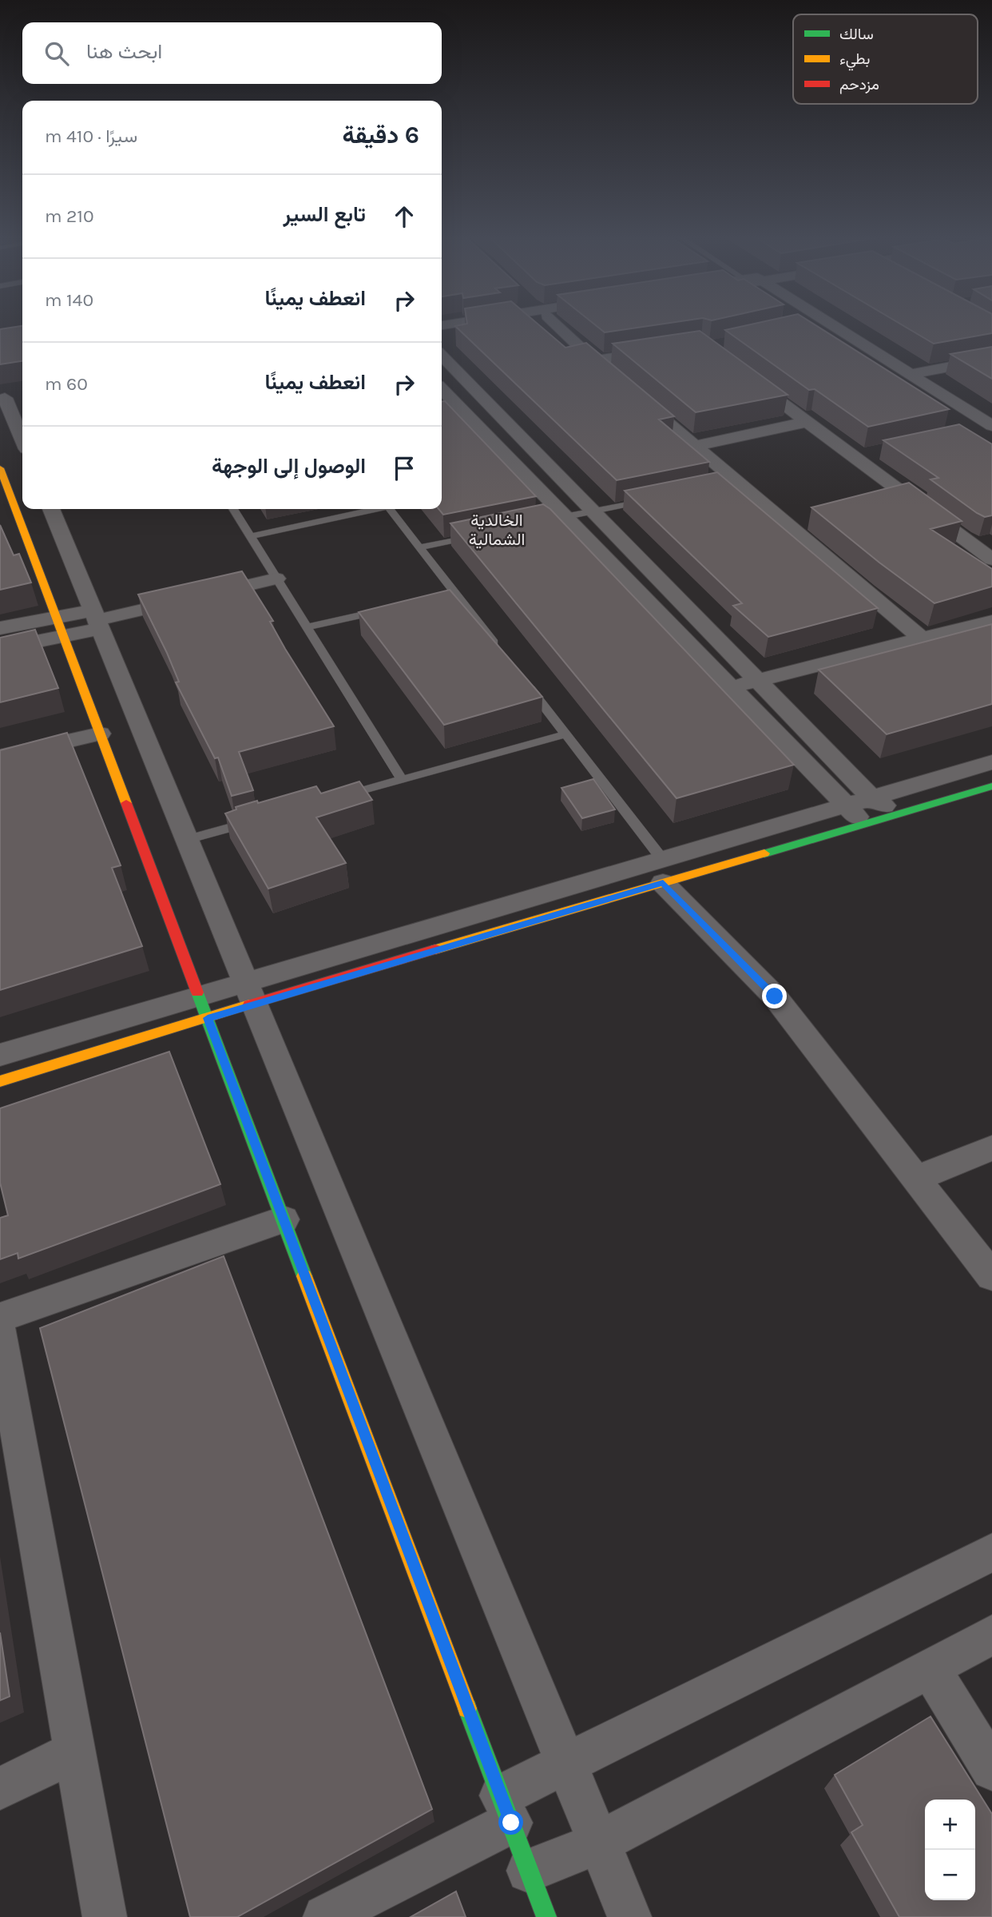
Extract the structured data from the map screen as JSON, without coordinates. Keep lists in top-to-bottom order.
{
  "districts": ["الخالدية الشمالية"],
  "legend": ["سالك", "بطيء", "مزدحم"],
  "page": {
    "search": "ابحث هنا",
    "heading": ["6 دقيقة", "سيرًا · 410 m"],
    "list": [
      ["تابع السير", "210 m"],
      ["انعطف يمينًا", "140 m"],
      ["انعطف يمينًا", "60 m"],
      "الوصول إلى الوجهة"
    ],
    "map_buttons": ["+", "−"]
  }
}
